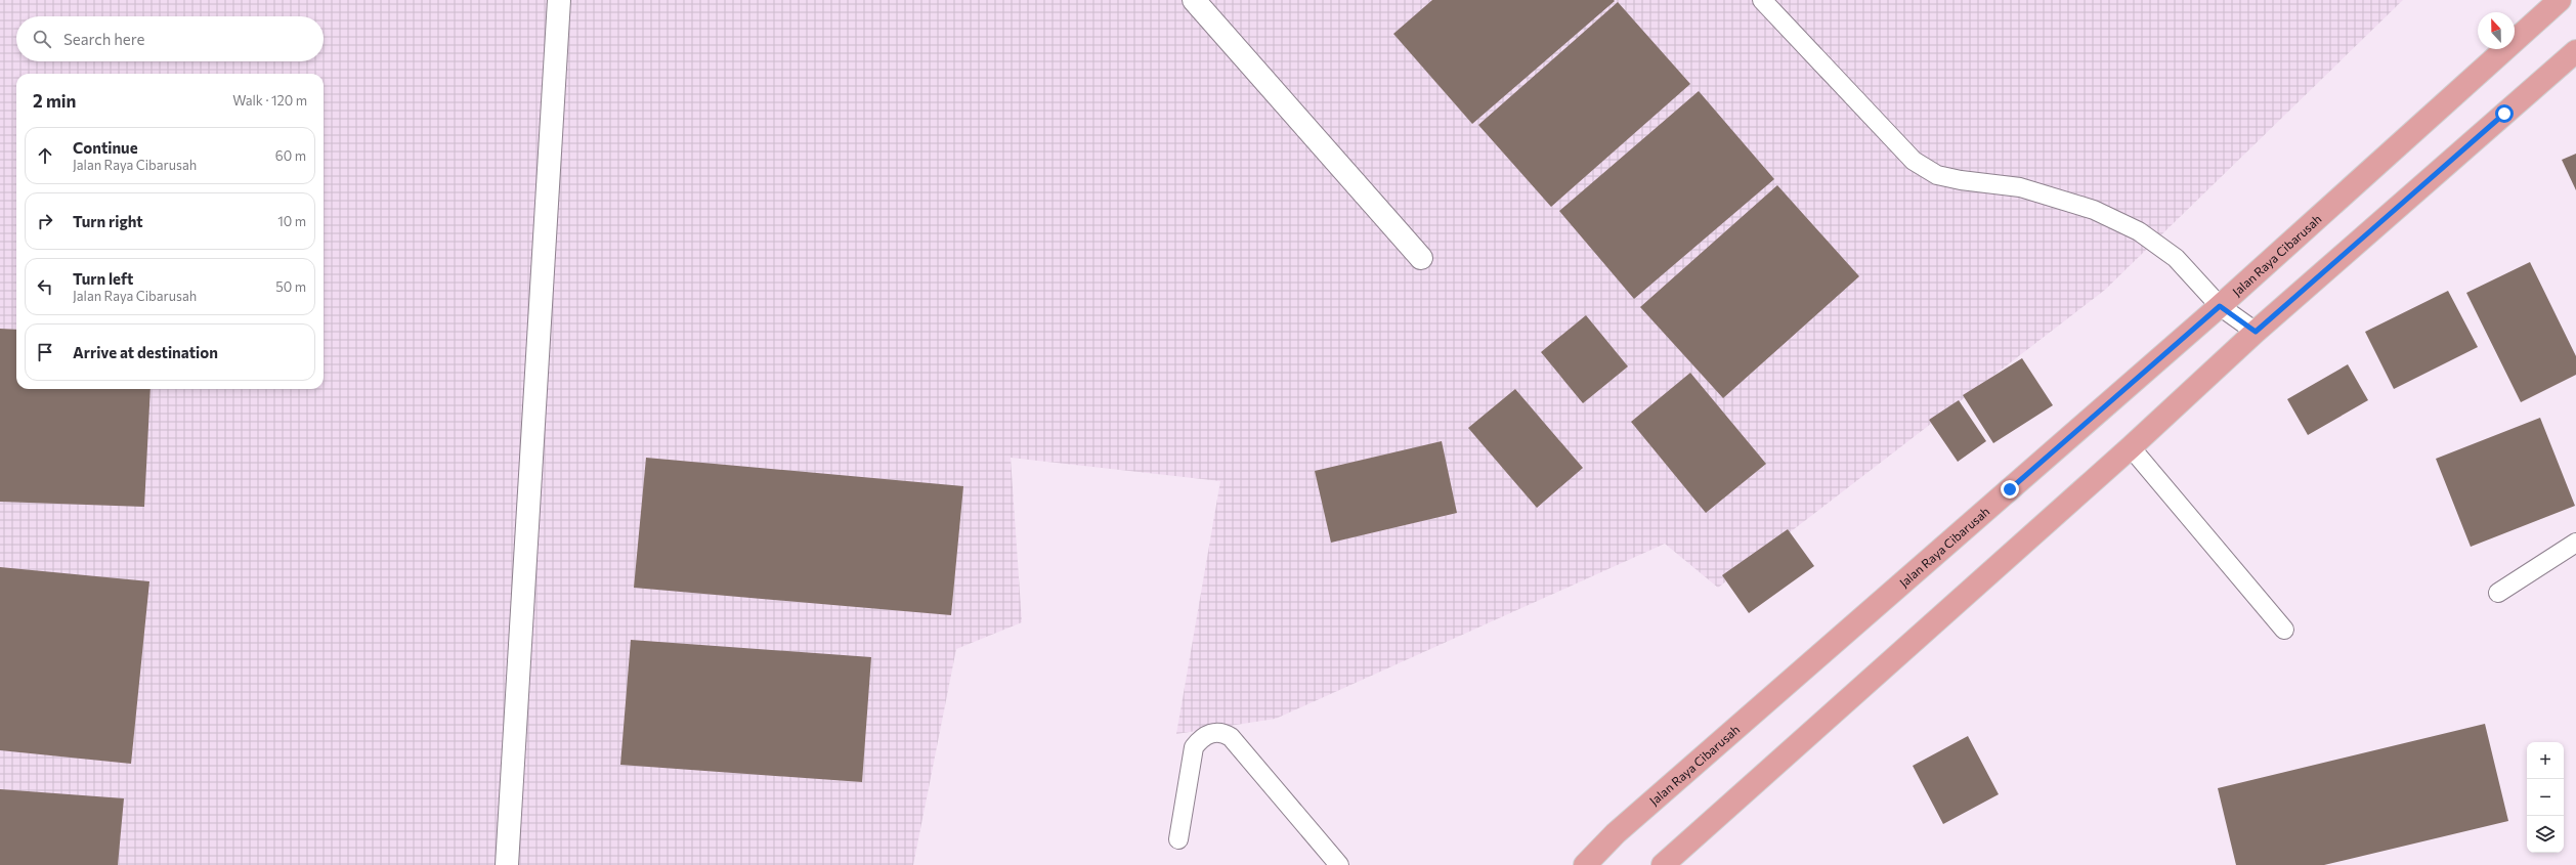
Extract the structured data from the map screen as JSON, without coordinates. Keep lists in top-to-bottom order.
{
  "streets": {
    "main road": ["Jalan Raya Cibarusah"]
  },
  "north": "top",
  "page": {
    "search": "Search here",
    "heading": ["2 min", "Walk · 120 m"],
    "list": [
      ["Continue", "Jalan Raya Cibarusah", "60 m"],
      ["Turn right", "10 m"],
      ["Turn left", "Jalan Raya Cibarusah", "50 m"],
      "Arrive at destination"
    ],
    "map_buttons": ["+", "−"]
  }
}
